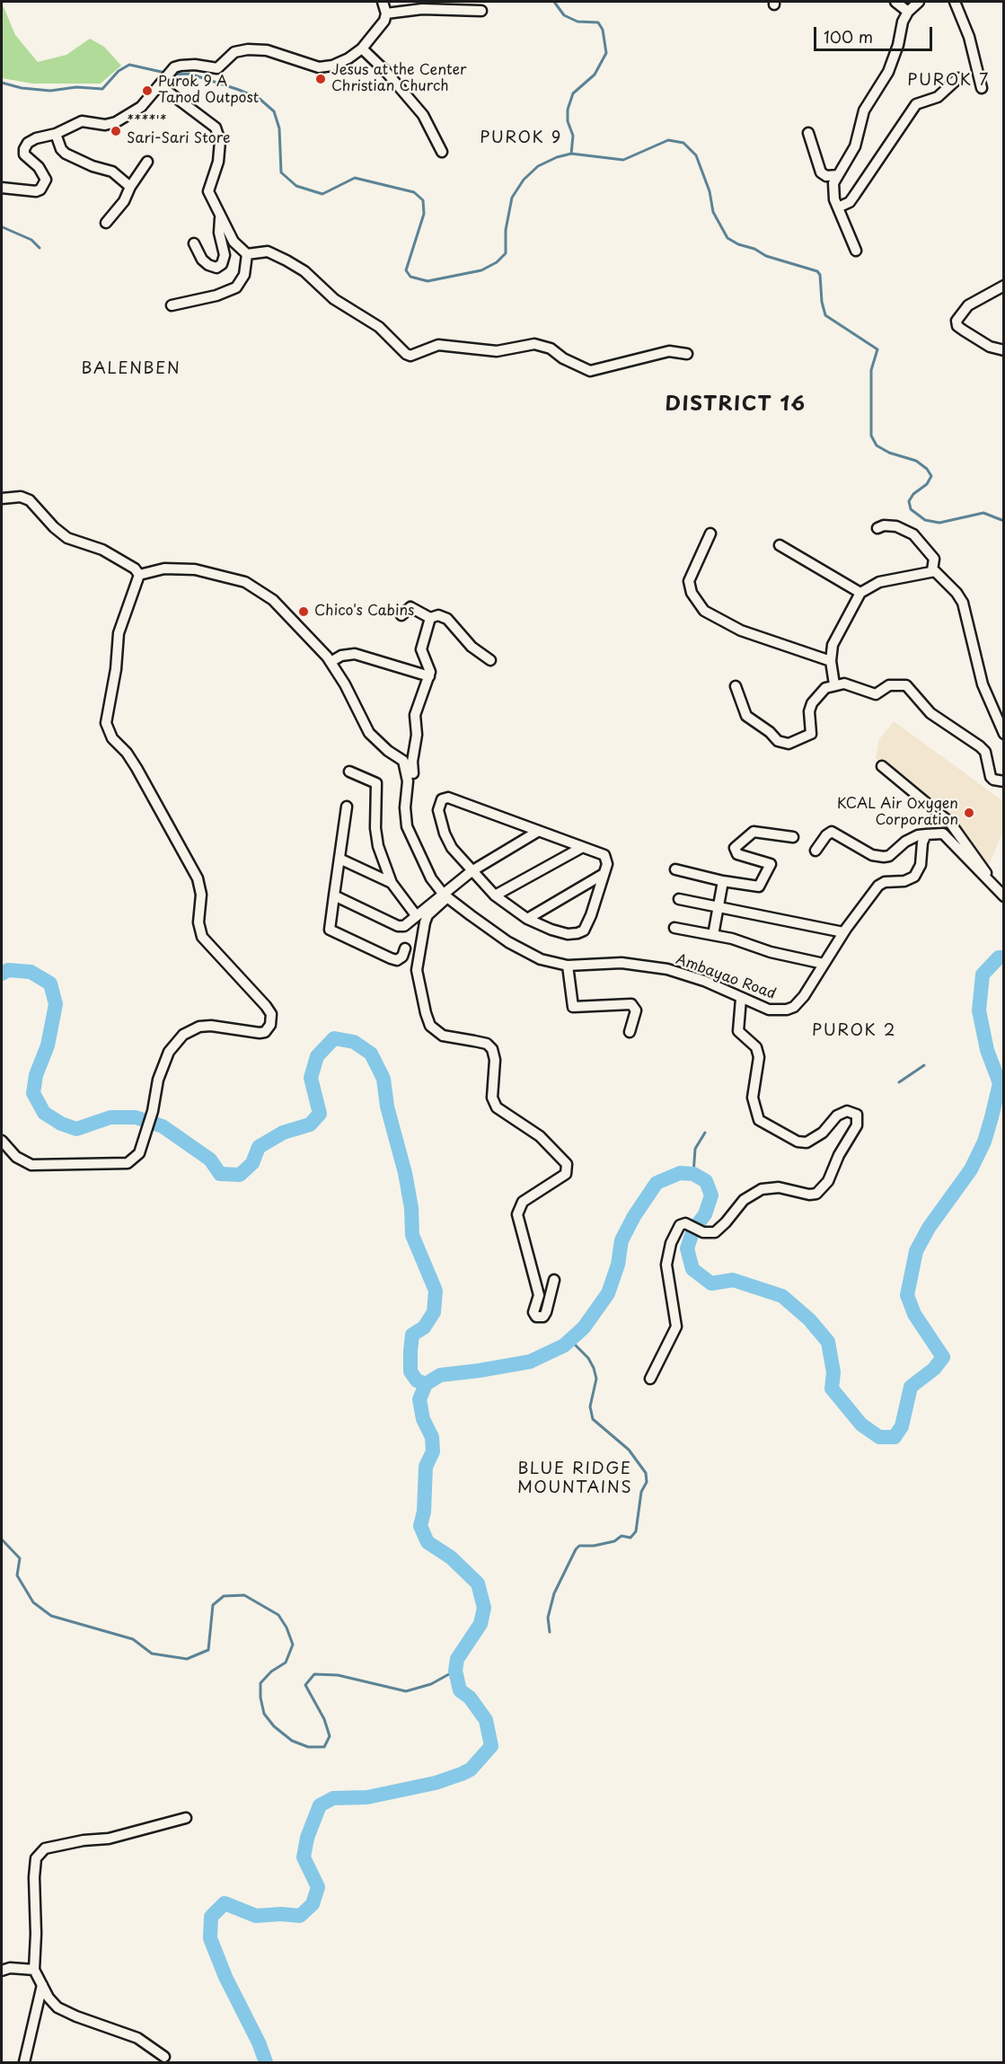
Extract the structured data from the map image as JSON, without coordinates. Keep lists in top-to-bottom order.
{
  "streets": {
    "street": ["Ambayao Road"]
  },
  "districts": [
    "PUROK 7",
    "PUROK 9",
    "BALENBEN",
    "DISTRICT 16",
    "PUROK 2",
    "BLUE RIDGE MOUNTAINS"
  ],
  "places": [
    "Jesus at the Center Christian Church",
    "Purok 9 A Tanod Outpost",
    "****'* Sari-Sari Store",
    "Chico's Cabins",
    "KCAL Air Oxygen Corporation"
  ],
  "scale_bar": "100 m"
}
